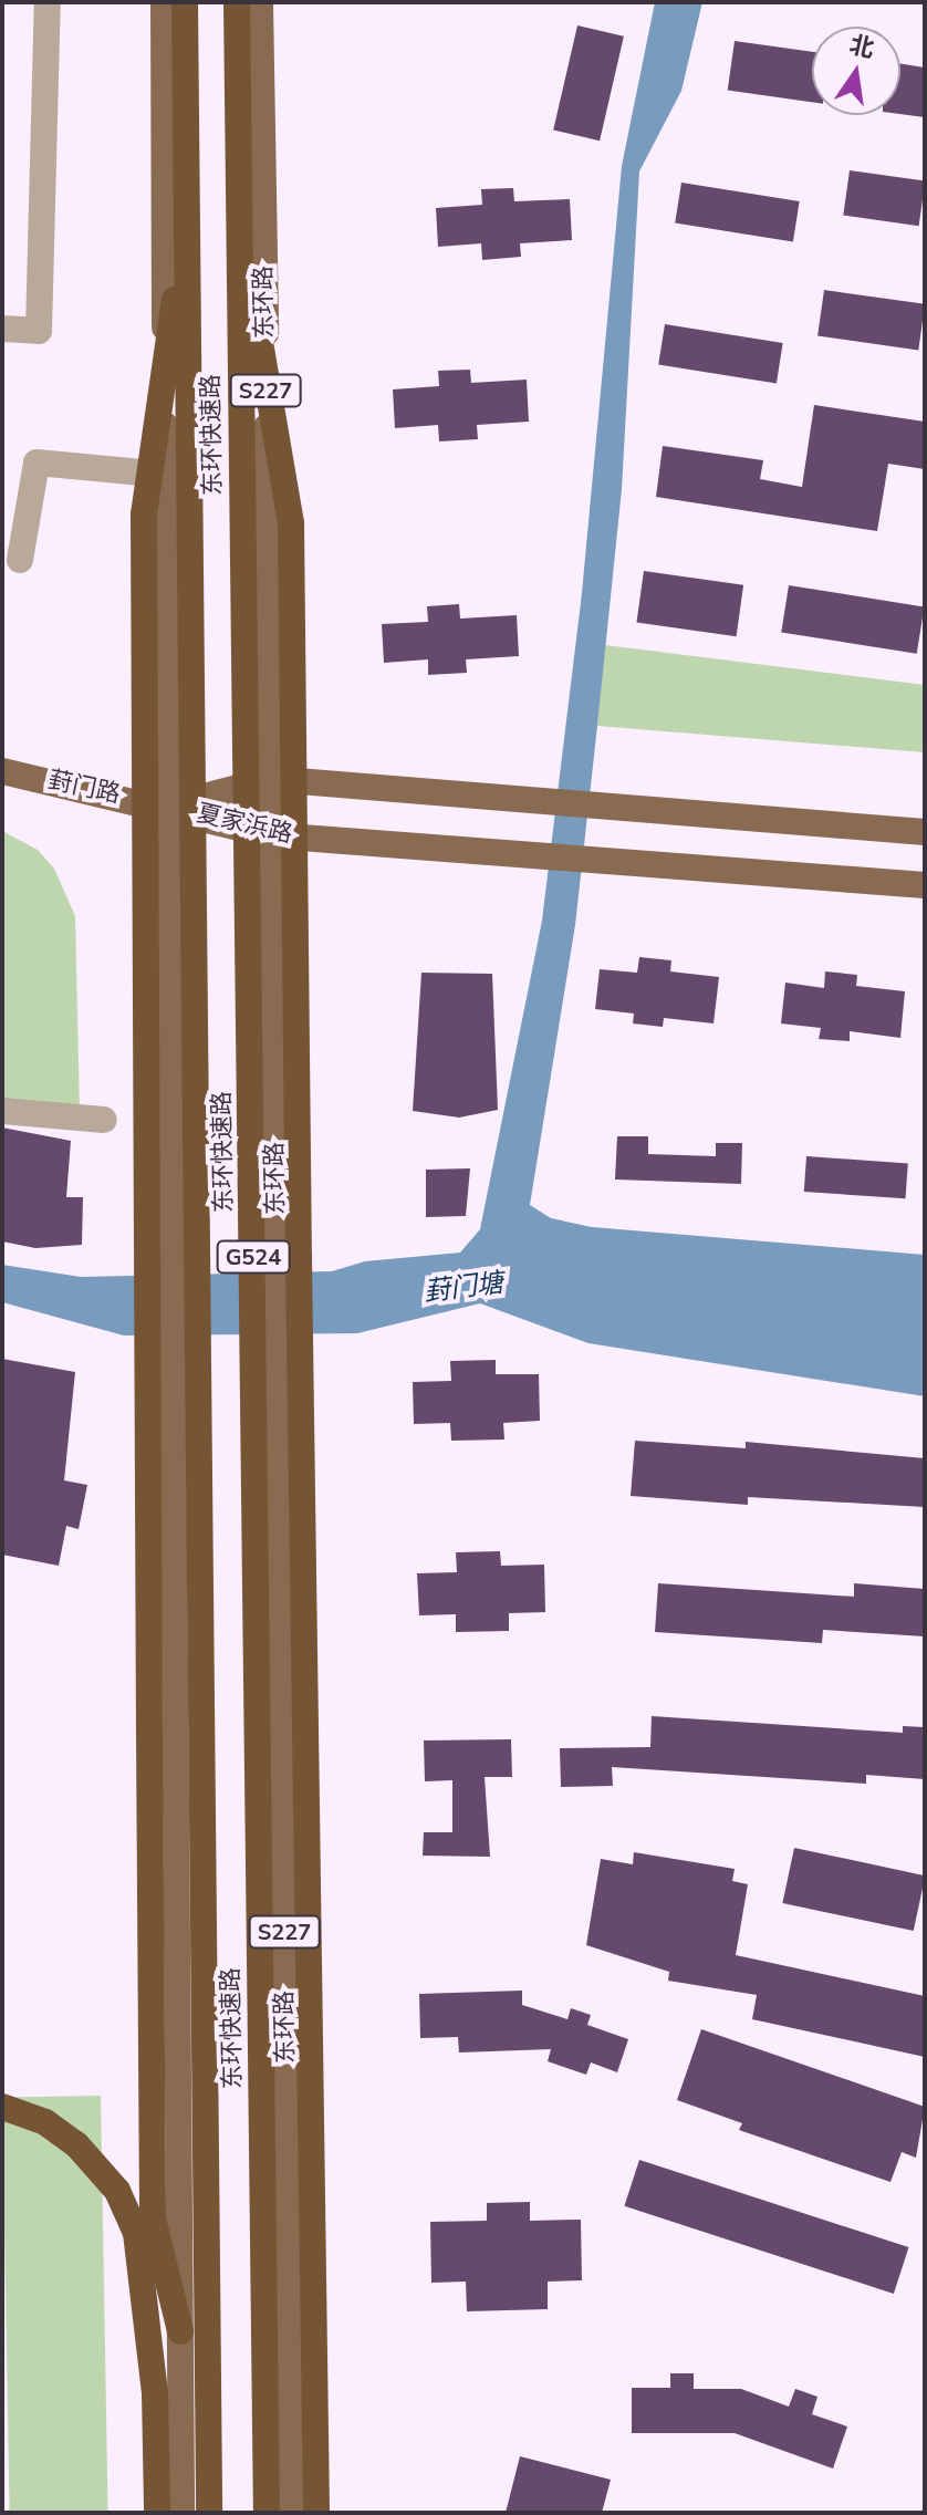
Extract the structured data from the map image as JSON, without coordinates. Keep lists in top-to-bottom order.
{
  "streets": {
    "highway": ["东环快速路", "G524"],
    "main road": [
      "东环路",
      "S227",
      "葑门路",
      "夏家浜路"
    ]
  },
  "crossings": [
    ["东环路", "夏家浜路"],
    ["葑门路", "夏家浜路"]
  ],
  "water": ["葑门塘"],
  "north": "top"
}
